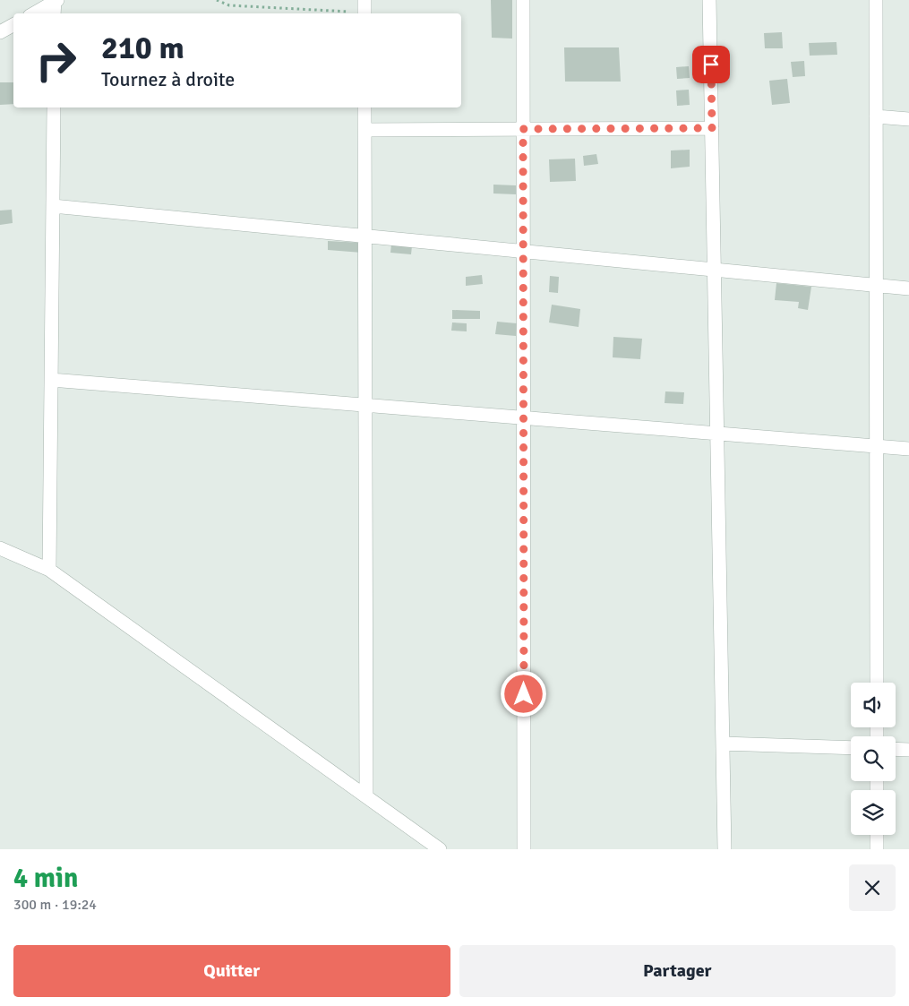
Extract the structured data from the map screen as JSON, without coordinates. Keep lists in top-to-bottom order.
{
  "page": {
    "turn": ["210 m", "Tournez à droite"],
    "heading": ["4 min", "300 m · 19:24"],
    "buttons": ["Quitter", "Partager"]
  }
}
